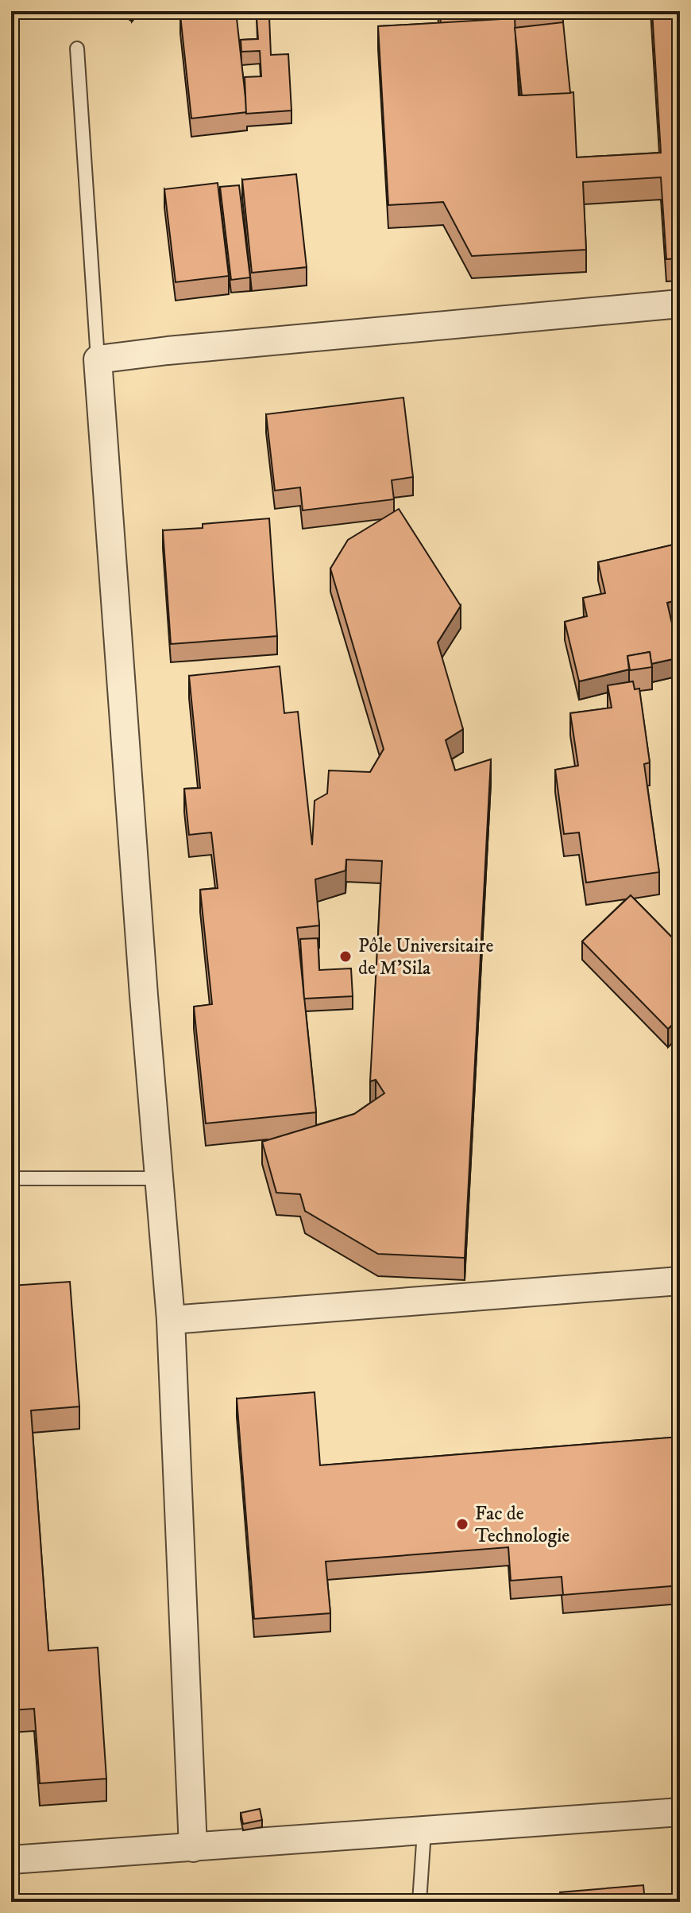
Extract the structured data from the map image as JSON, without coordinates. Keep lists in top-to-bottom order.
{
  "places": ["Pôle Universitaire de M'Sila", "Fac de Technologie"]
}
